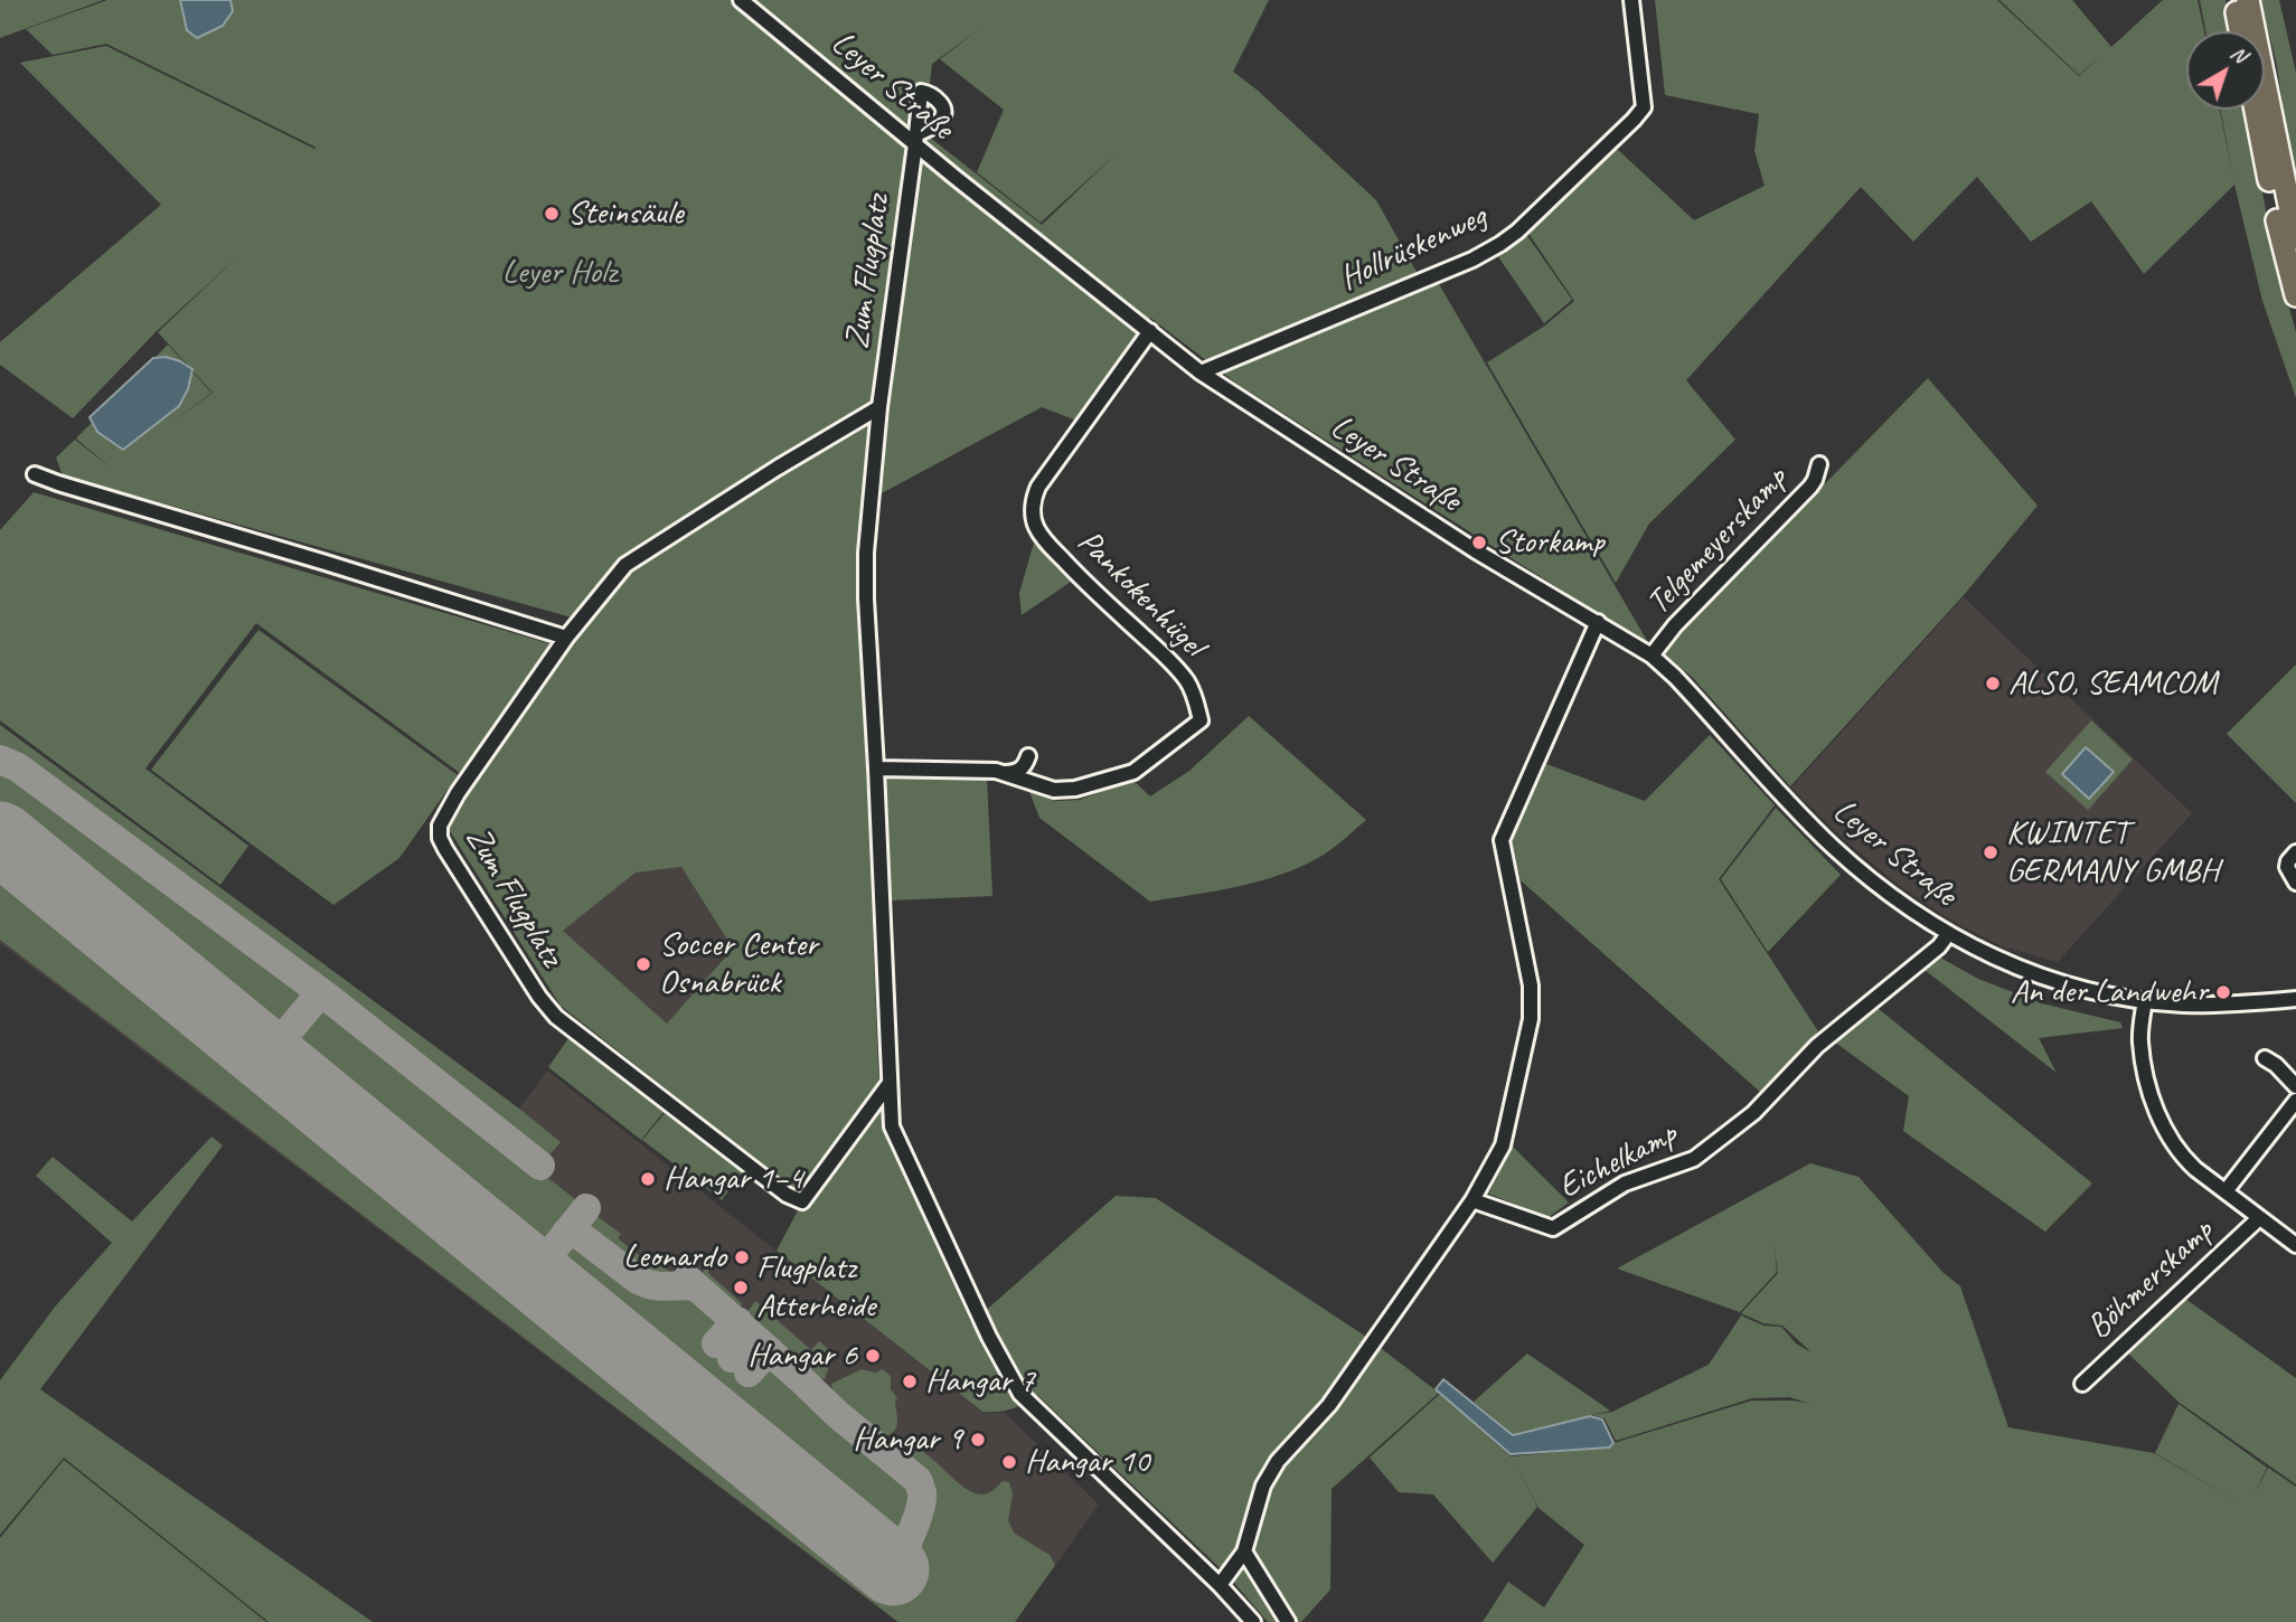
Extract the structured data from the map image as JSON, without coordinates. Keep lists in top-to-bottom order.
{
  "streets": {
    "street": [
      "Leyer Straße",
      "Hollrüskenweg",
      "Zum Flugplatz",
      "Telgemeyerskamp",
      "Pankokenhügel",
      "Eichelkamp",
      "Böhmerskamp"
    ]
  },
  "crossings": [
    ["Leyer Straße", "Hollrüskenweg"],
    ["Leyer Straße", "Zum Flugplatz"],
    ["Leyer Straße", "Telgemeyerskamp"],
    ["Leyer Straße", "Pankokenhügel"],
    ["Leyer Straße", "Eichelkamp"],
    ["Zum Flugplatz", "Pankokenhügel"]
  ],
  "parks": ["Leyer Holz"],
  "places": [
    "Steinsäule",
    "Storkamp",
    "ALSO, SEAMCOM",
    "KWINTET GERMANY GMBH",
    "Soccer Center Osnabrück",
    "An der Landwehr",
    "Hangar 1–4",
    "Leonardo",
    "Flugplatz Atterheide",
    "Hangar 6",
    "Hangar 7",
    "Hangar 9",
    "Hangar 10"
  ],
  "north": "top right"
}
